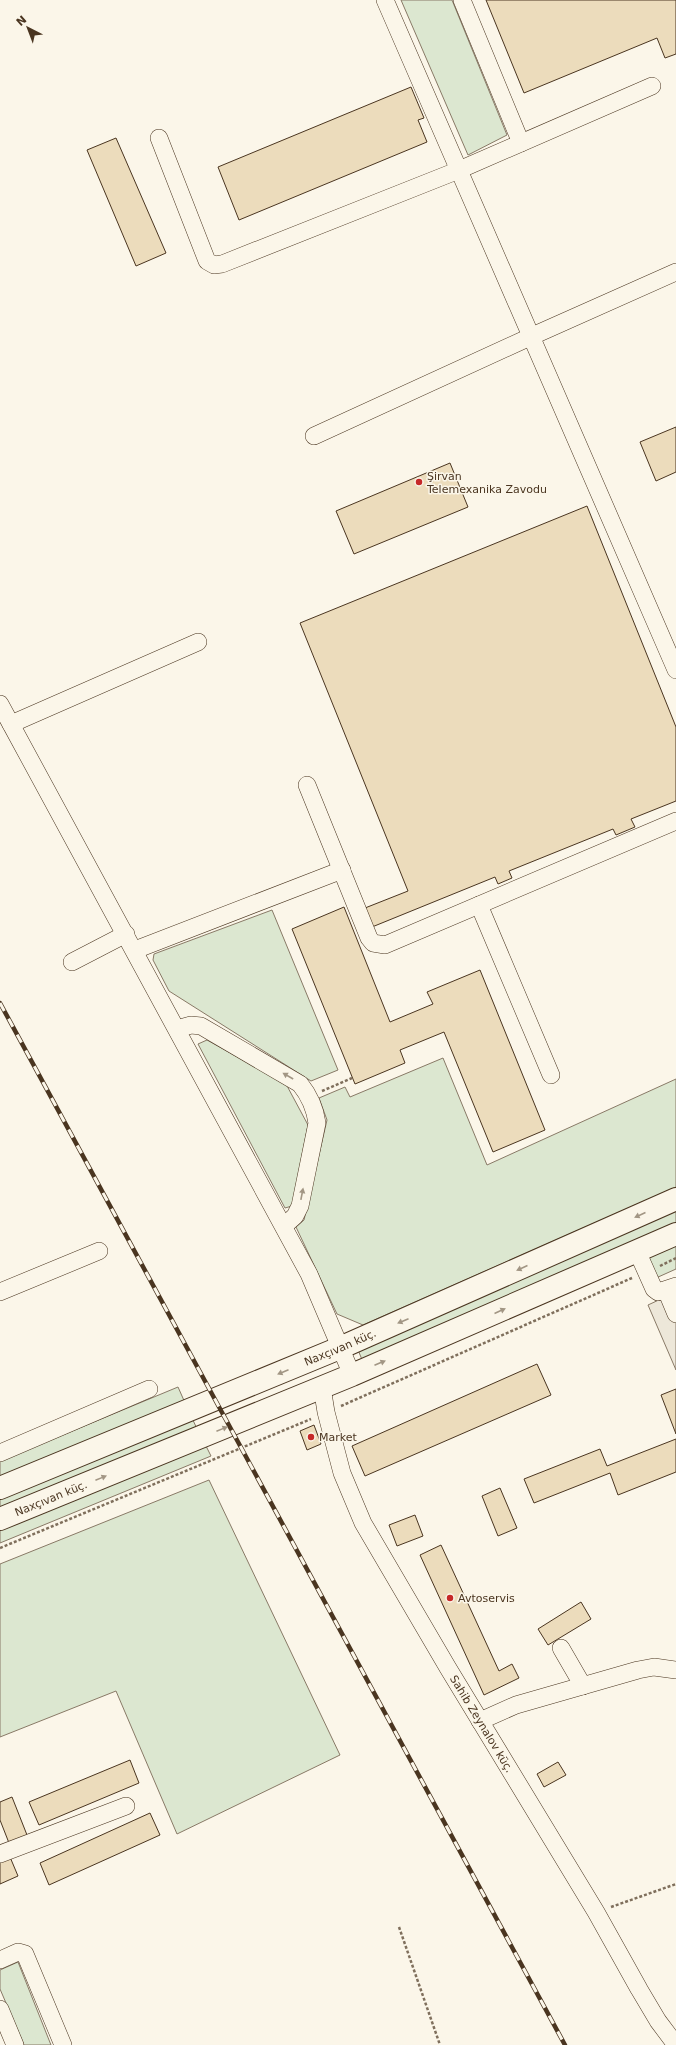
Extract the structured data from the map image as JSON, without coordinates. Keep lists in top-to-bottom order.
{
  "streets": {
    "main road": ["Naxçıvan küç."],
    "street": ["Sahib Zeynalov küç."]
  },
  "crossings": [
    ["Naxçıvan küç.", "Sahib Zeynalov küç."]
  ],
  "places": ["Şirvan Telemexanika Zavodu", "Market", "Avtoservis"],
  "north": "top left"
}
